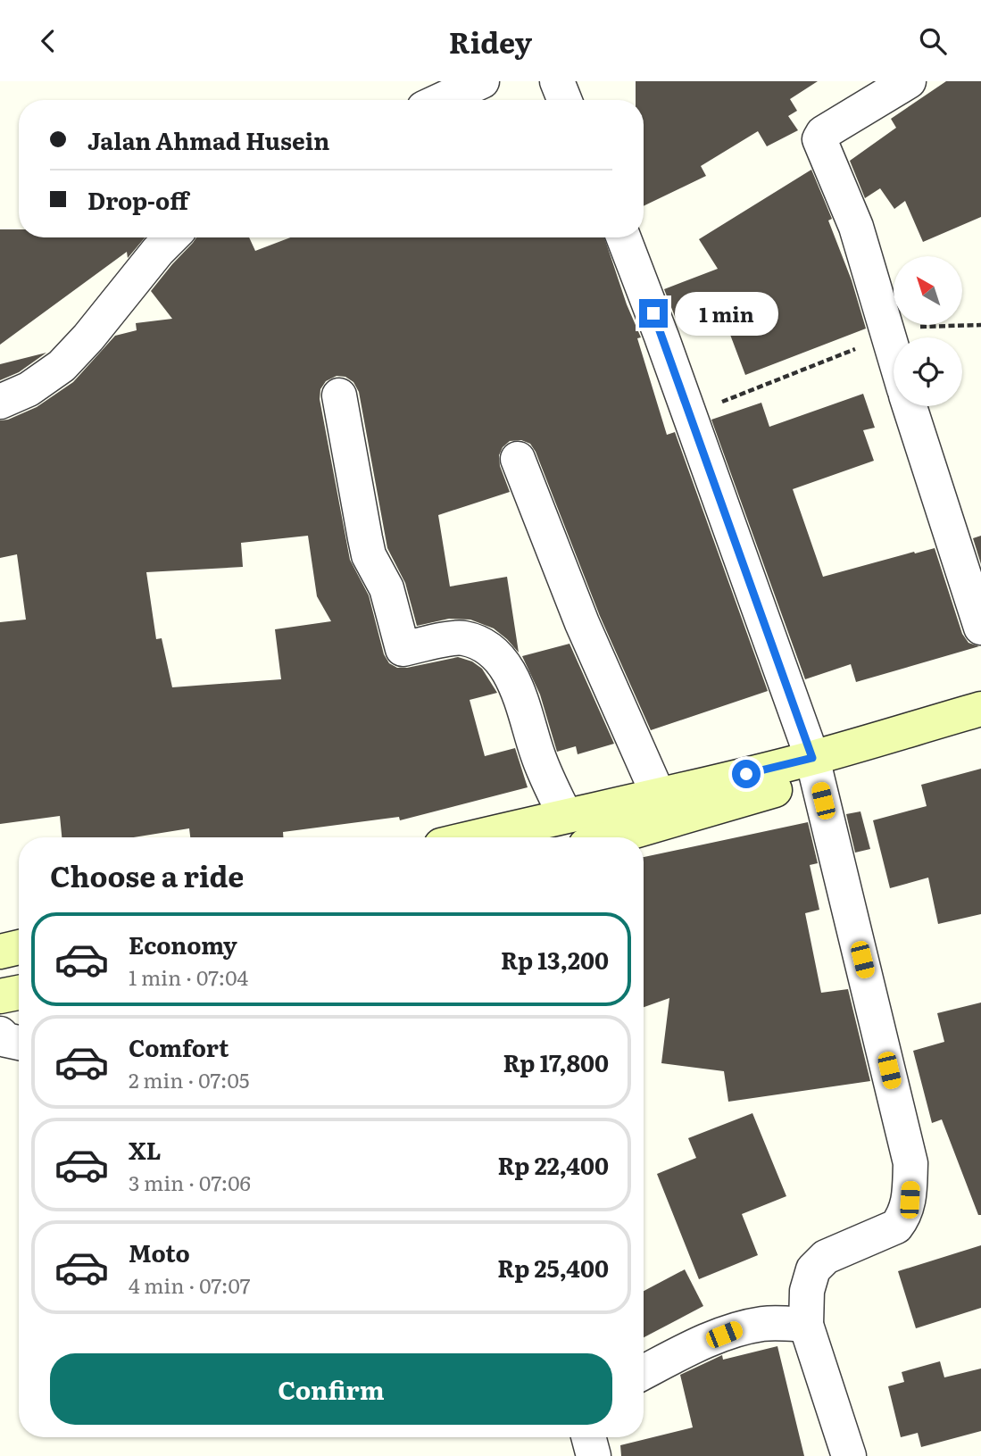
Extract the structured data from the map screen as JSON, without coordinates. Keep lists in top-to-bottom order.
{
  "north": "top left",
  "page": {
    "header": "Ridey",
    "banner": ["Jalan Ahmad Husein", "Drop-off"],
    "bubble": "1 min",
    "heading": "Choose a ride",
    "list": [
      {
        "name": "Economy",
        "note": "1 min · 07:04",
        "value": "Rp 13,200"
      },
      {
        "name": "Comfort",
        "note": "2 min · 07:05",
        "value": "Rp 17,800"
      },
      {
        "name": "XL",
        "note": "3 min · 07:06",
        "value": "Rp 22,400"
      },
      {
        "name": "Moto",
        "note": "4 min · 07:07",
        "value": "Rp 25,400"
      }
    ],
    "buttons": "Confirm"
  }
}
